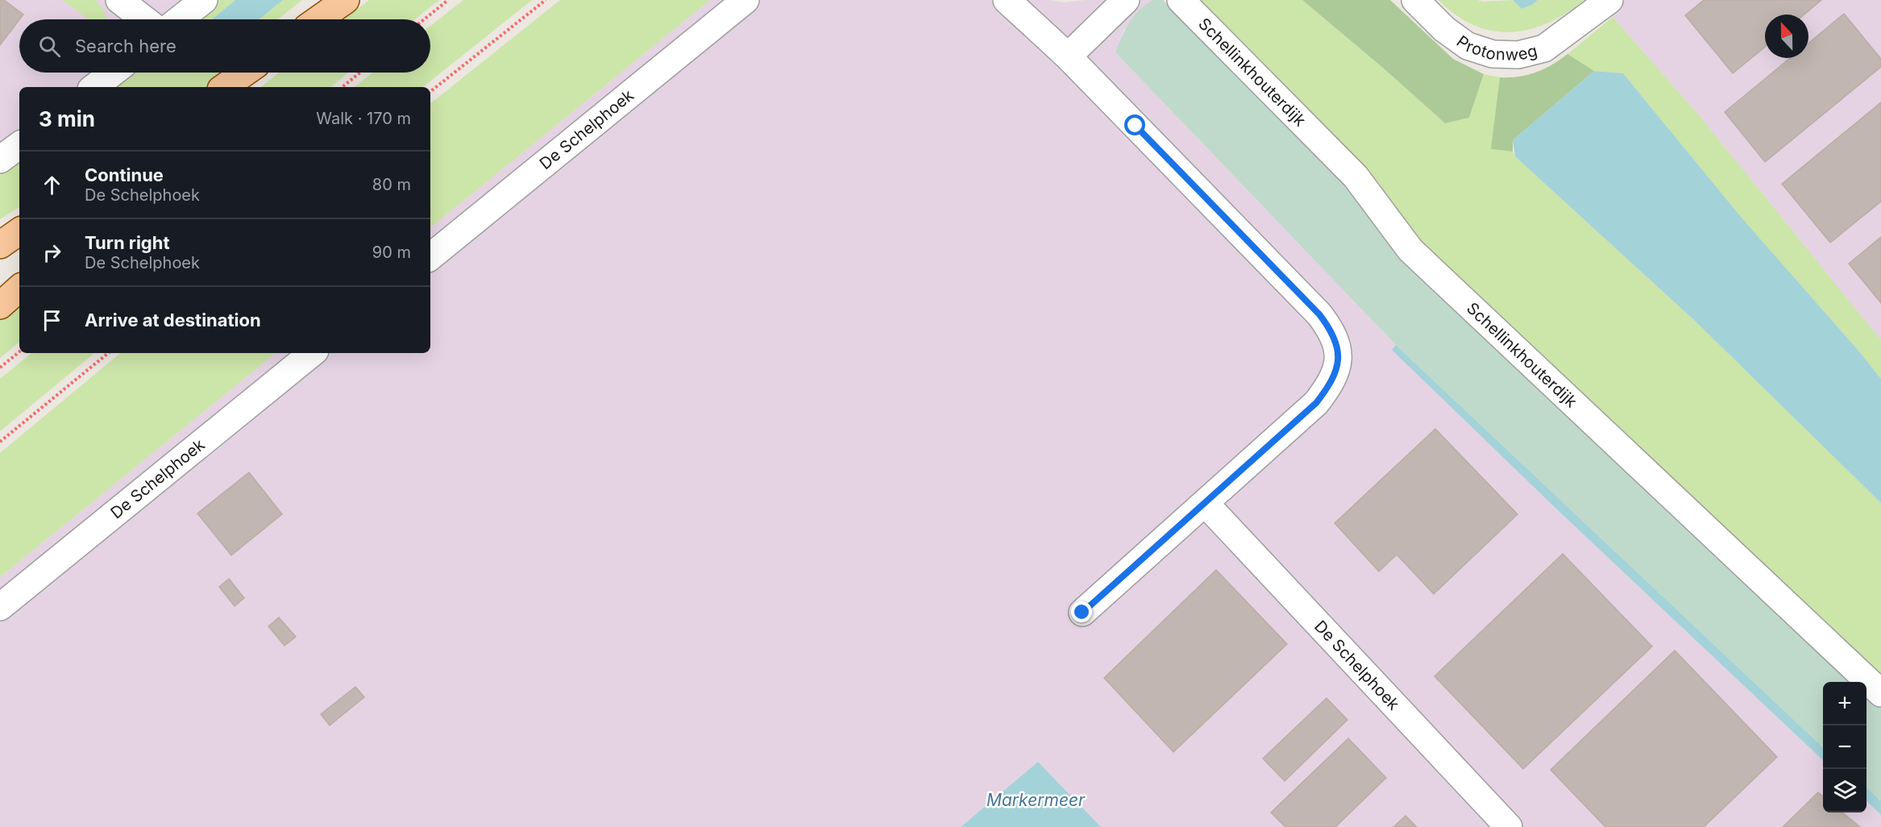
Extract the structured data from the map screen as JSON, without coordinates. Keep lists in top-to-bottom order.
{
  "streets": {
    "street": ["Protonweg", "Schellinkhouterdijk", "De Schelphoek"]
  },
  "water": ["Markermeer"],
  "north": "top",
  "page": {
    "search": "Search here",
    "heading": ["3 min", "Walk · 170 m"],
    "list": [
      ["Continue", "De Schelphoek", "80 m"],
      ["Turn right", "De Schelphoek", "90 m"],
      "Arrive at destination"
    ],
    "map_buttons": ["+", "−"]
  }
}
